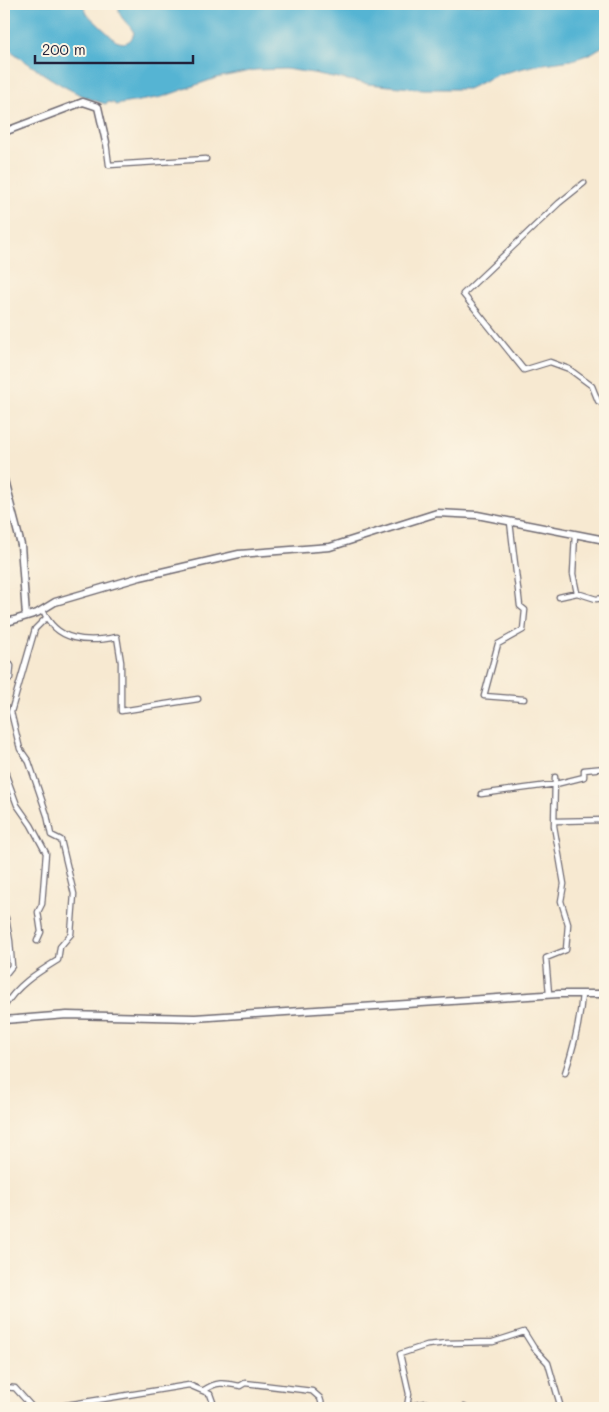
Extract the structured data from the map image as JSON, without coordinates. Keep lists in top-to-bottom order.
{
  "scale_bar": "200 m"
}
